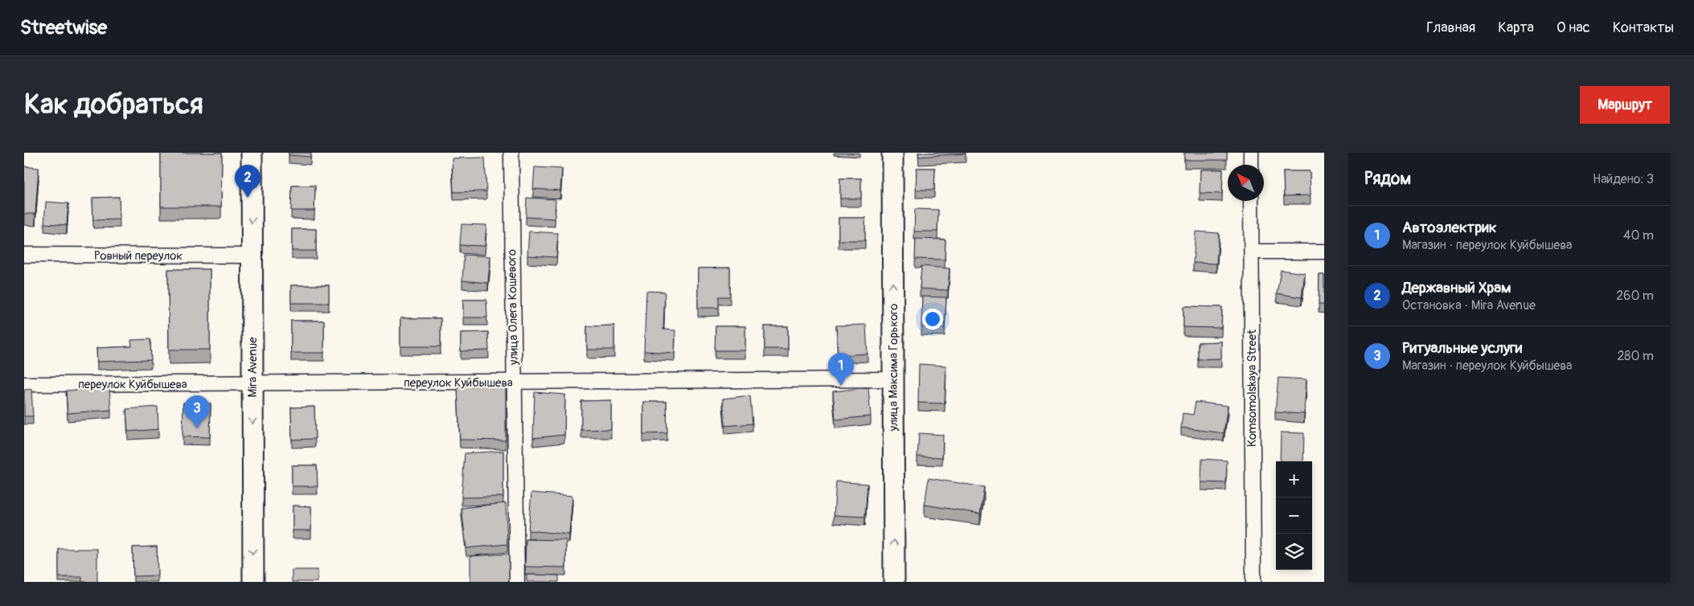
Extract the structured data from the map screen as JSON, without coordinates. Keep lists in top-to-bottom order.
{
  "streets": {
    "main road": ["Mira Avenue", "улица Максима Горького"],
    "street": [
      "Ровный переулок",
      "улица Олега Кошевого",
      "переулок Куйбышева",
      "Komsomolskaya Street"
    ]
  },
  "crossings": [
    ["Ровный переулок", "Mira Avenue"],
    ["улица Олега Кошевого", "переулок Куйбышева"],
    ["Mira Avenue", "переулок Куйбышева"],
    ["улица Максима Горького", "переулок Куйбышева"]
  ],
  "one_way": ["Mira Avenue", "улица Максима Горького"],
  "north": "top left",
  "page": {
    "header": "Streetwise",
    "nav": [
      "Главная",
      "Карта",
      "О нас",
      "Контакты"
    ],
    "buttons": "Маршрут",
    "title": "Как добраться",
    "heading": ["Рядом", "Найдено: 3"],
    "pins": ["2", "1", "3"],
    "list": [
      {
        "mark": "1",
        "name": "Автоэлектрик",
        "note": "Магазин · переулок Куйбышева",
        "value": "40 m"
      },
      {
        "mark": "2",
        "name": "Державный Храм",
        "note": "Остановка · Mira Avenue",
        "value": "260 m"
      },
      {
        "mark": "3",
        "name": "Ритуальные услуги",
        "note": "Магазин · переулок Куйбышева",
        "value": "280 m"
      }
    ],
    "map_buttons": ["+", "−"]
  }
}
